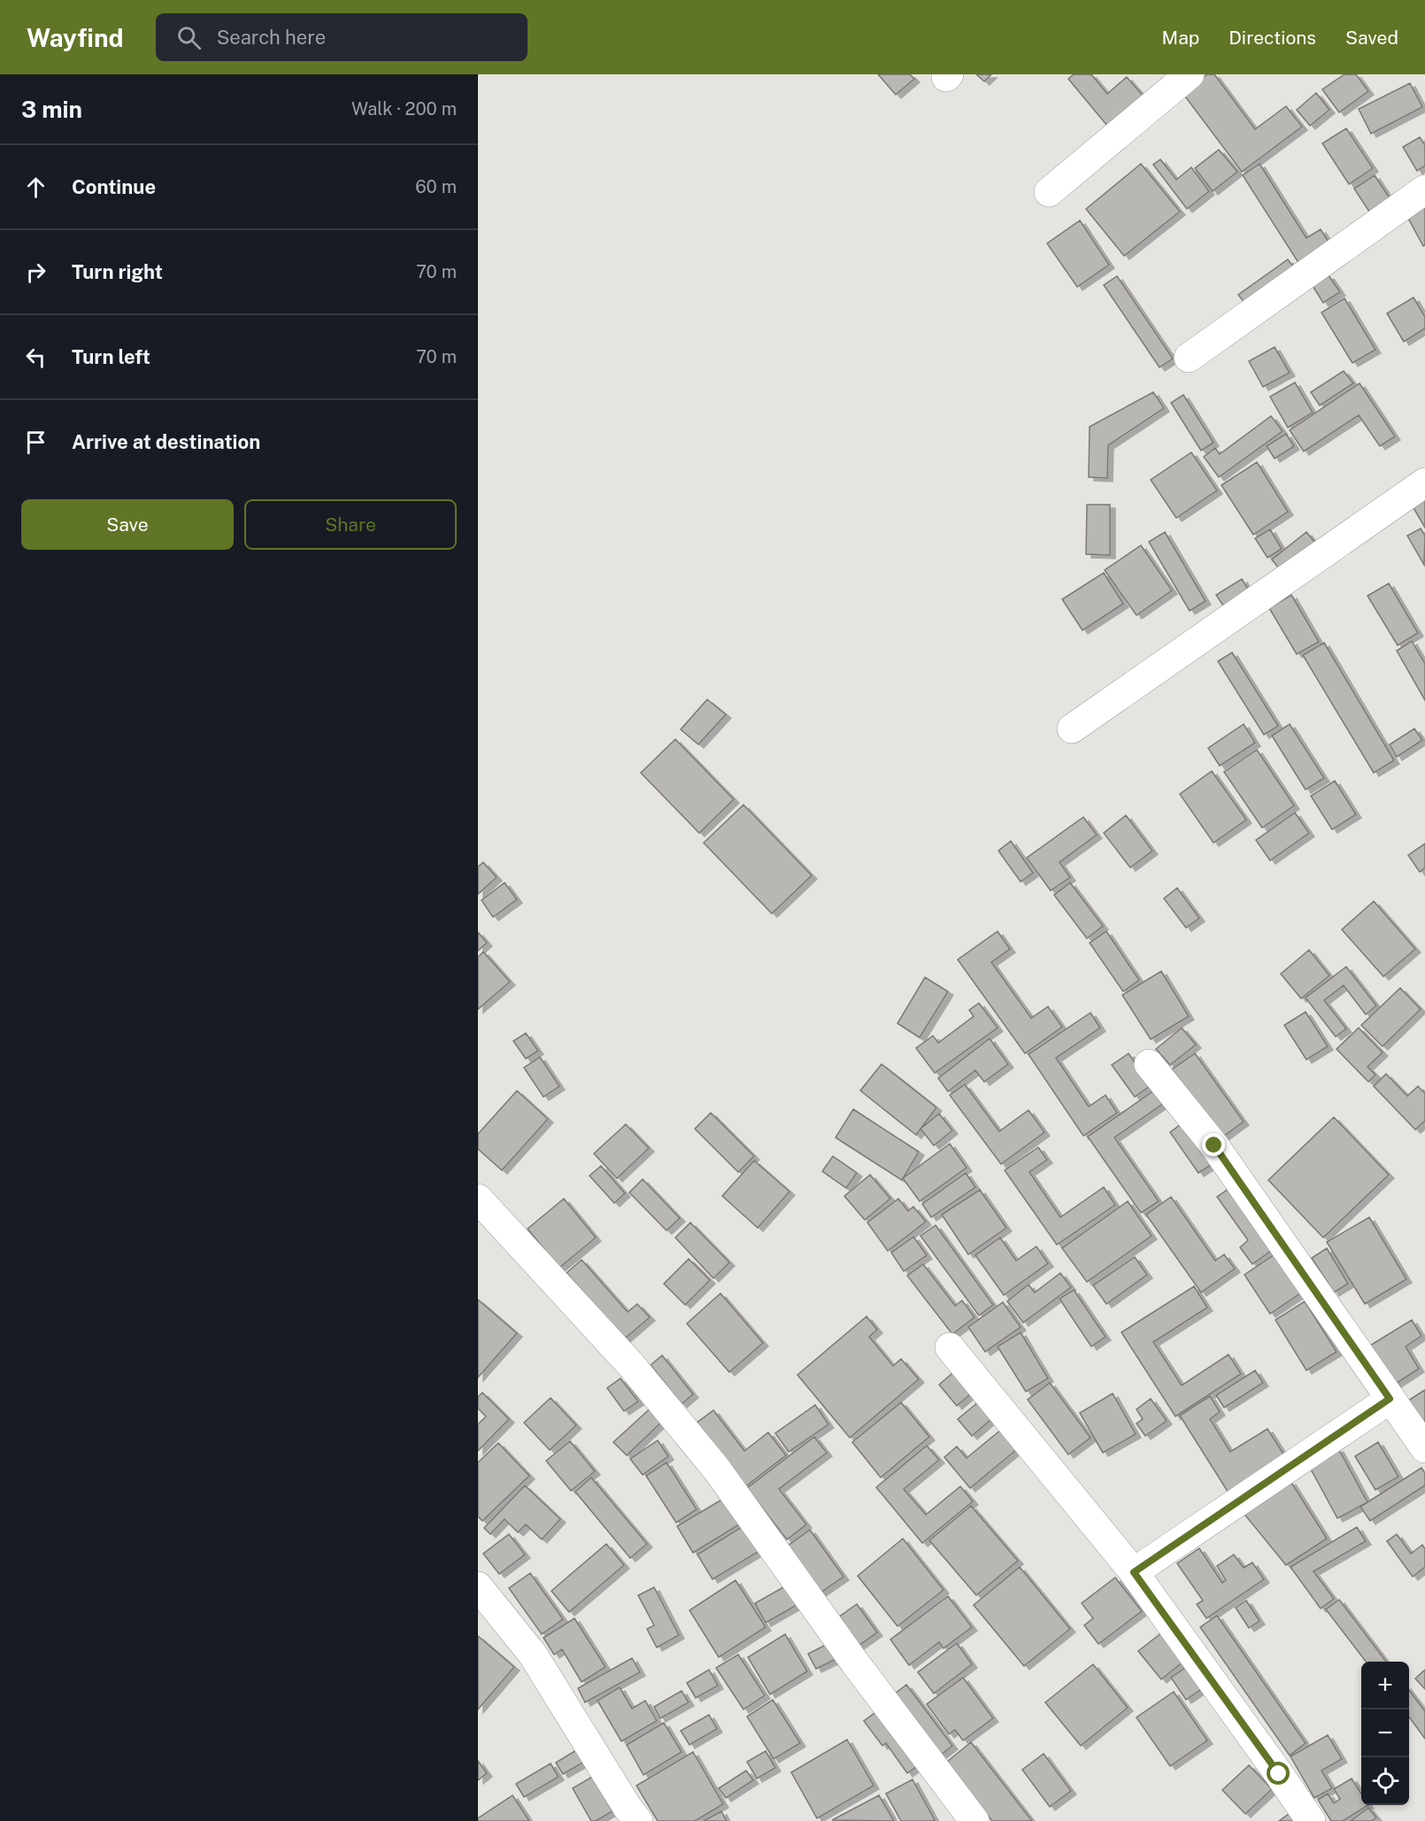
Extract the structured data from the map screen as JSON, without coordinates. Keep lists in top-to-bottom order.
{
  "page": {
    "header": "Wayfind",
    "search": "Search here",
    "nav": ["Map", "Directions", "Saved"],
    "heading": ["3 min", "Walk · 200 m"],
    "list": [
      ["Continue", "60 m"],
      ["Turn right", "70 m"],
      ["Turn left", "70 m"],
      "Arrive at destination"
    ],
    "buttons": ["Save", "Share"],
    "map_buttons": ["+", "−"]
  }
}
